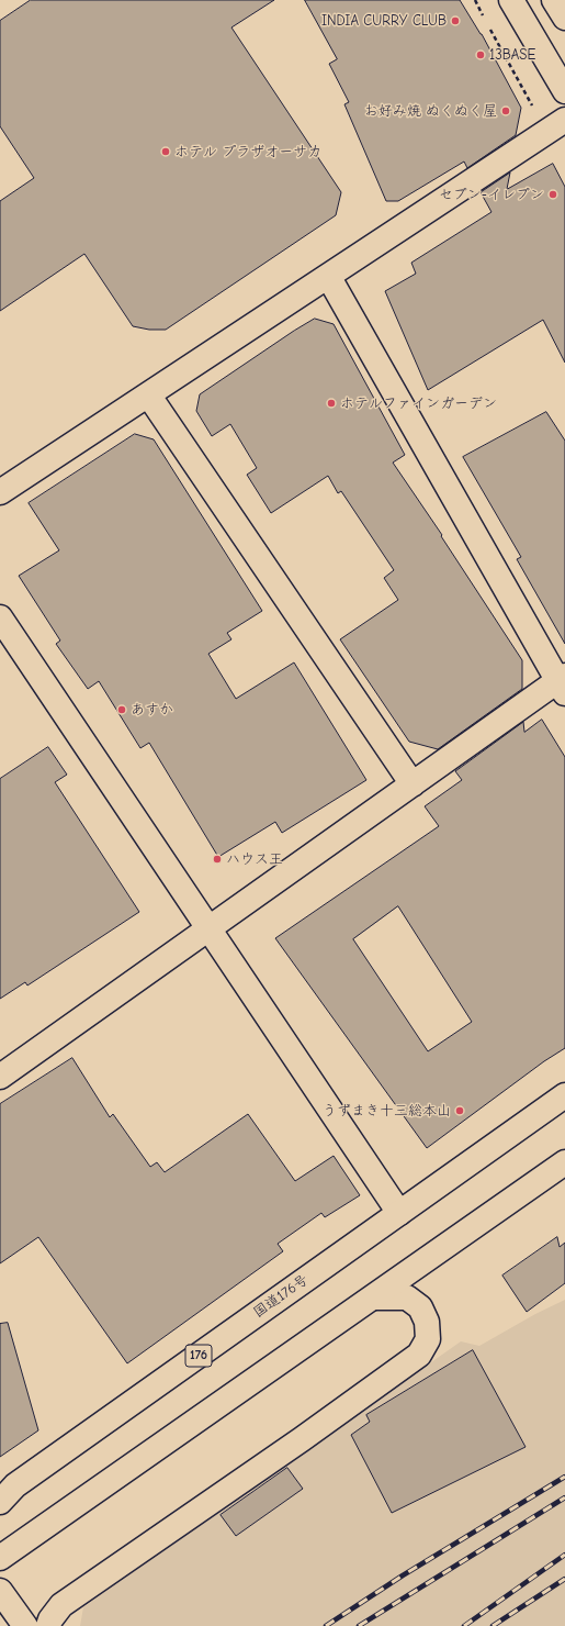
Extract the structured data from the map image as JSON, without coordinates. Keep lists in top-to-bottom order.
{
  "streets": {
    "main road": ["国道176号", "176"]
  },
  "places": [
    "INDIA CURRY CLUB",
    "13BASE",
    "お好み焼 ぬくぬく屋",
    "ホテル プラザオーサカ",
    "セブン-イレブン",
    "ホテルファインガーデン",
    "あすか",
    "ハウス王",
    "うずまき十三総本山"
  ]
}
